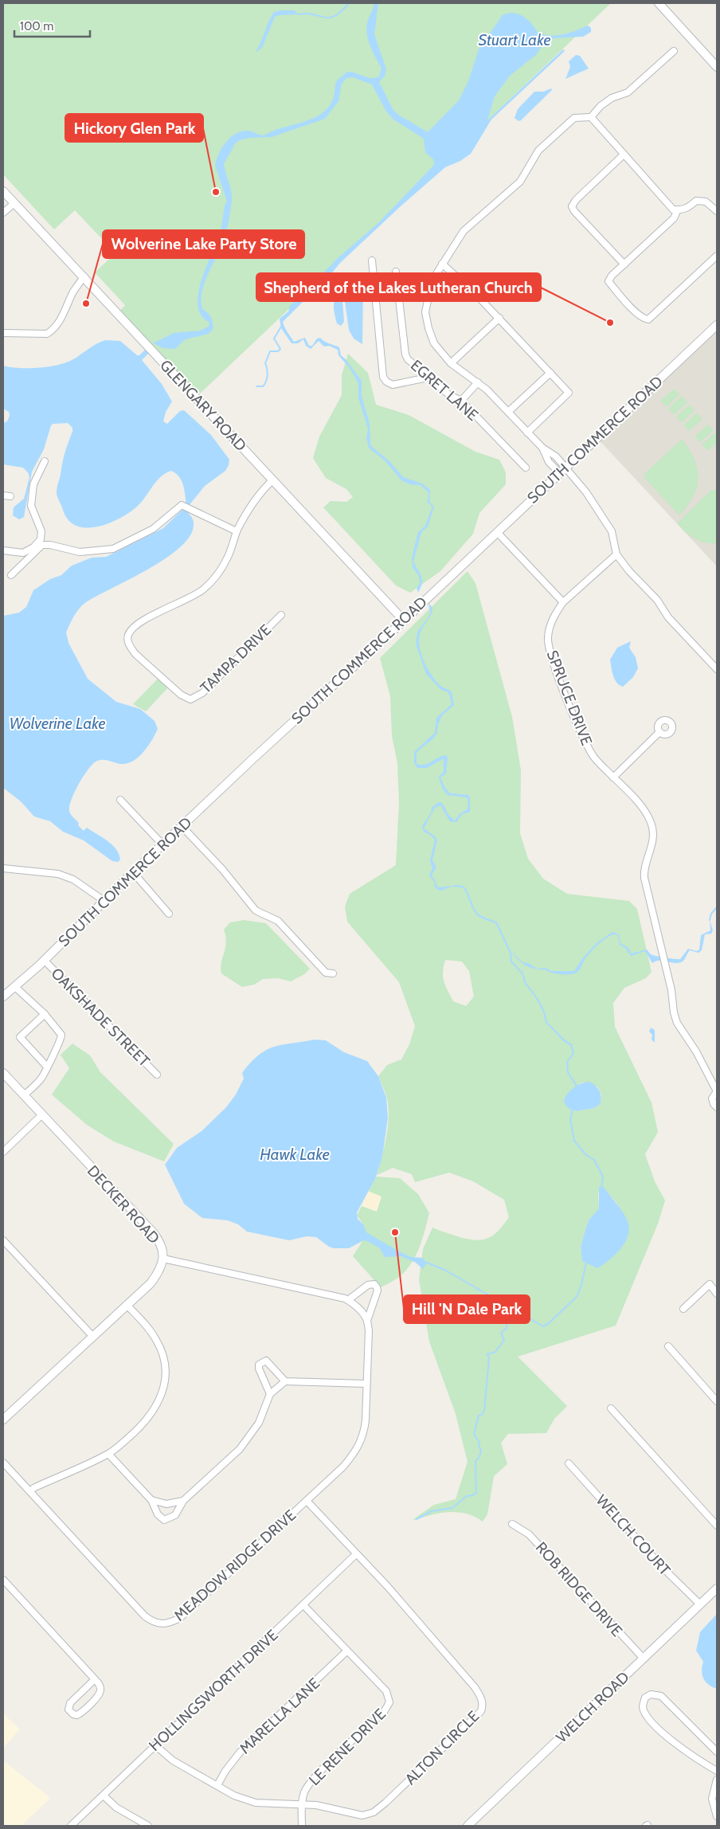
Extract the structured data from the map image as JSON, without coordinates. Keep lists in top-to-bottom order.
{
  "streets": {
    "street": [
      "EGRET LANE",
      "GLENGARY ROAD",
      "SOUTH COMMERCE ROAD",
      "TAMPA DRIVE",
      "SPRUCE DRIVE",
      "OAKSHADE STREET",
      "DECKER ROAD",
      "WELCH COURT",
      "MEADOW RIDGE DRIVE",
      "ROB RIDGE DRIVE",
      "HOLLINGSWORTH DRIVE",
      "WELCH ROAD",
      "MARELLA LANE",
      "LE RENE DRIVE",
      "ALTON CIRCLE"
    ]
  },
  "crossings": [
    ["GLENGARY ROAD", "SOUTH COMMERCE ROAD"],
    ["GLENGARY ROAD", "TAMPA DRIVE"],
    ["SOUTH COMMERCE ROAD", "OAKSHADE STREET"],
    ["WELCH COURT", "WELCH ROAD"],
    ["MEADOW RIDGE DRIVE", "ALTON CIRCLE"],
    ["ROB RIDGE DRIVE", "WELCH ROAD"],
    ["HOLLINGSWORTH DRIVE", "LE RENE DRIVE"],
    ["HOLLINGSWORTH DRIVE", "ALTON CIRCLE"],
    ["MARELLA LANE", "LE RENE DRIVE"],
    ["MARELLA LANE", "ALTON CIRCLE"],
    ["LE RENE DRIVE", "ALTON CIRCLE"]
  ],
  "water": ["Stuart Lake", "Wolverine Lake", "Hawk Lake"],
  "places": [
    "Hickory Glen Park",
    "Wolverine Lake Party Store",
    "Shepherd of the Lakes Lutheran Church",
    "Hill 'N Dale Park"
  ],
  "scale_bar": "100 m"
}
